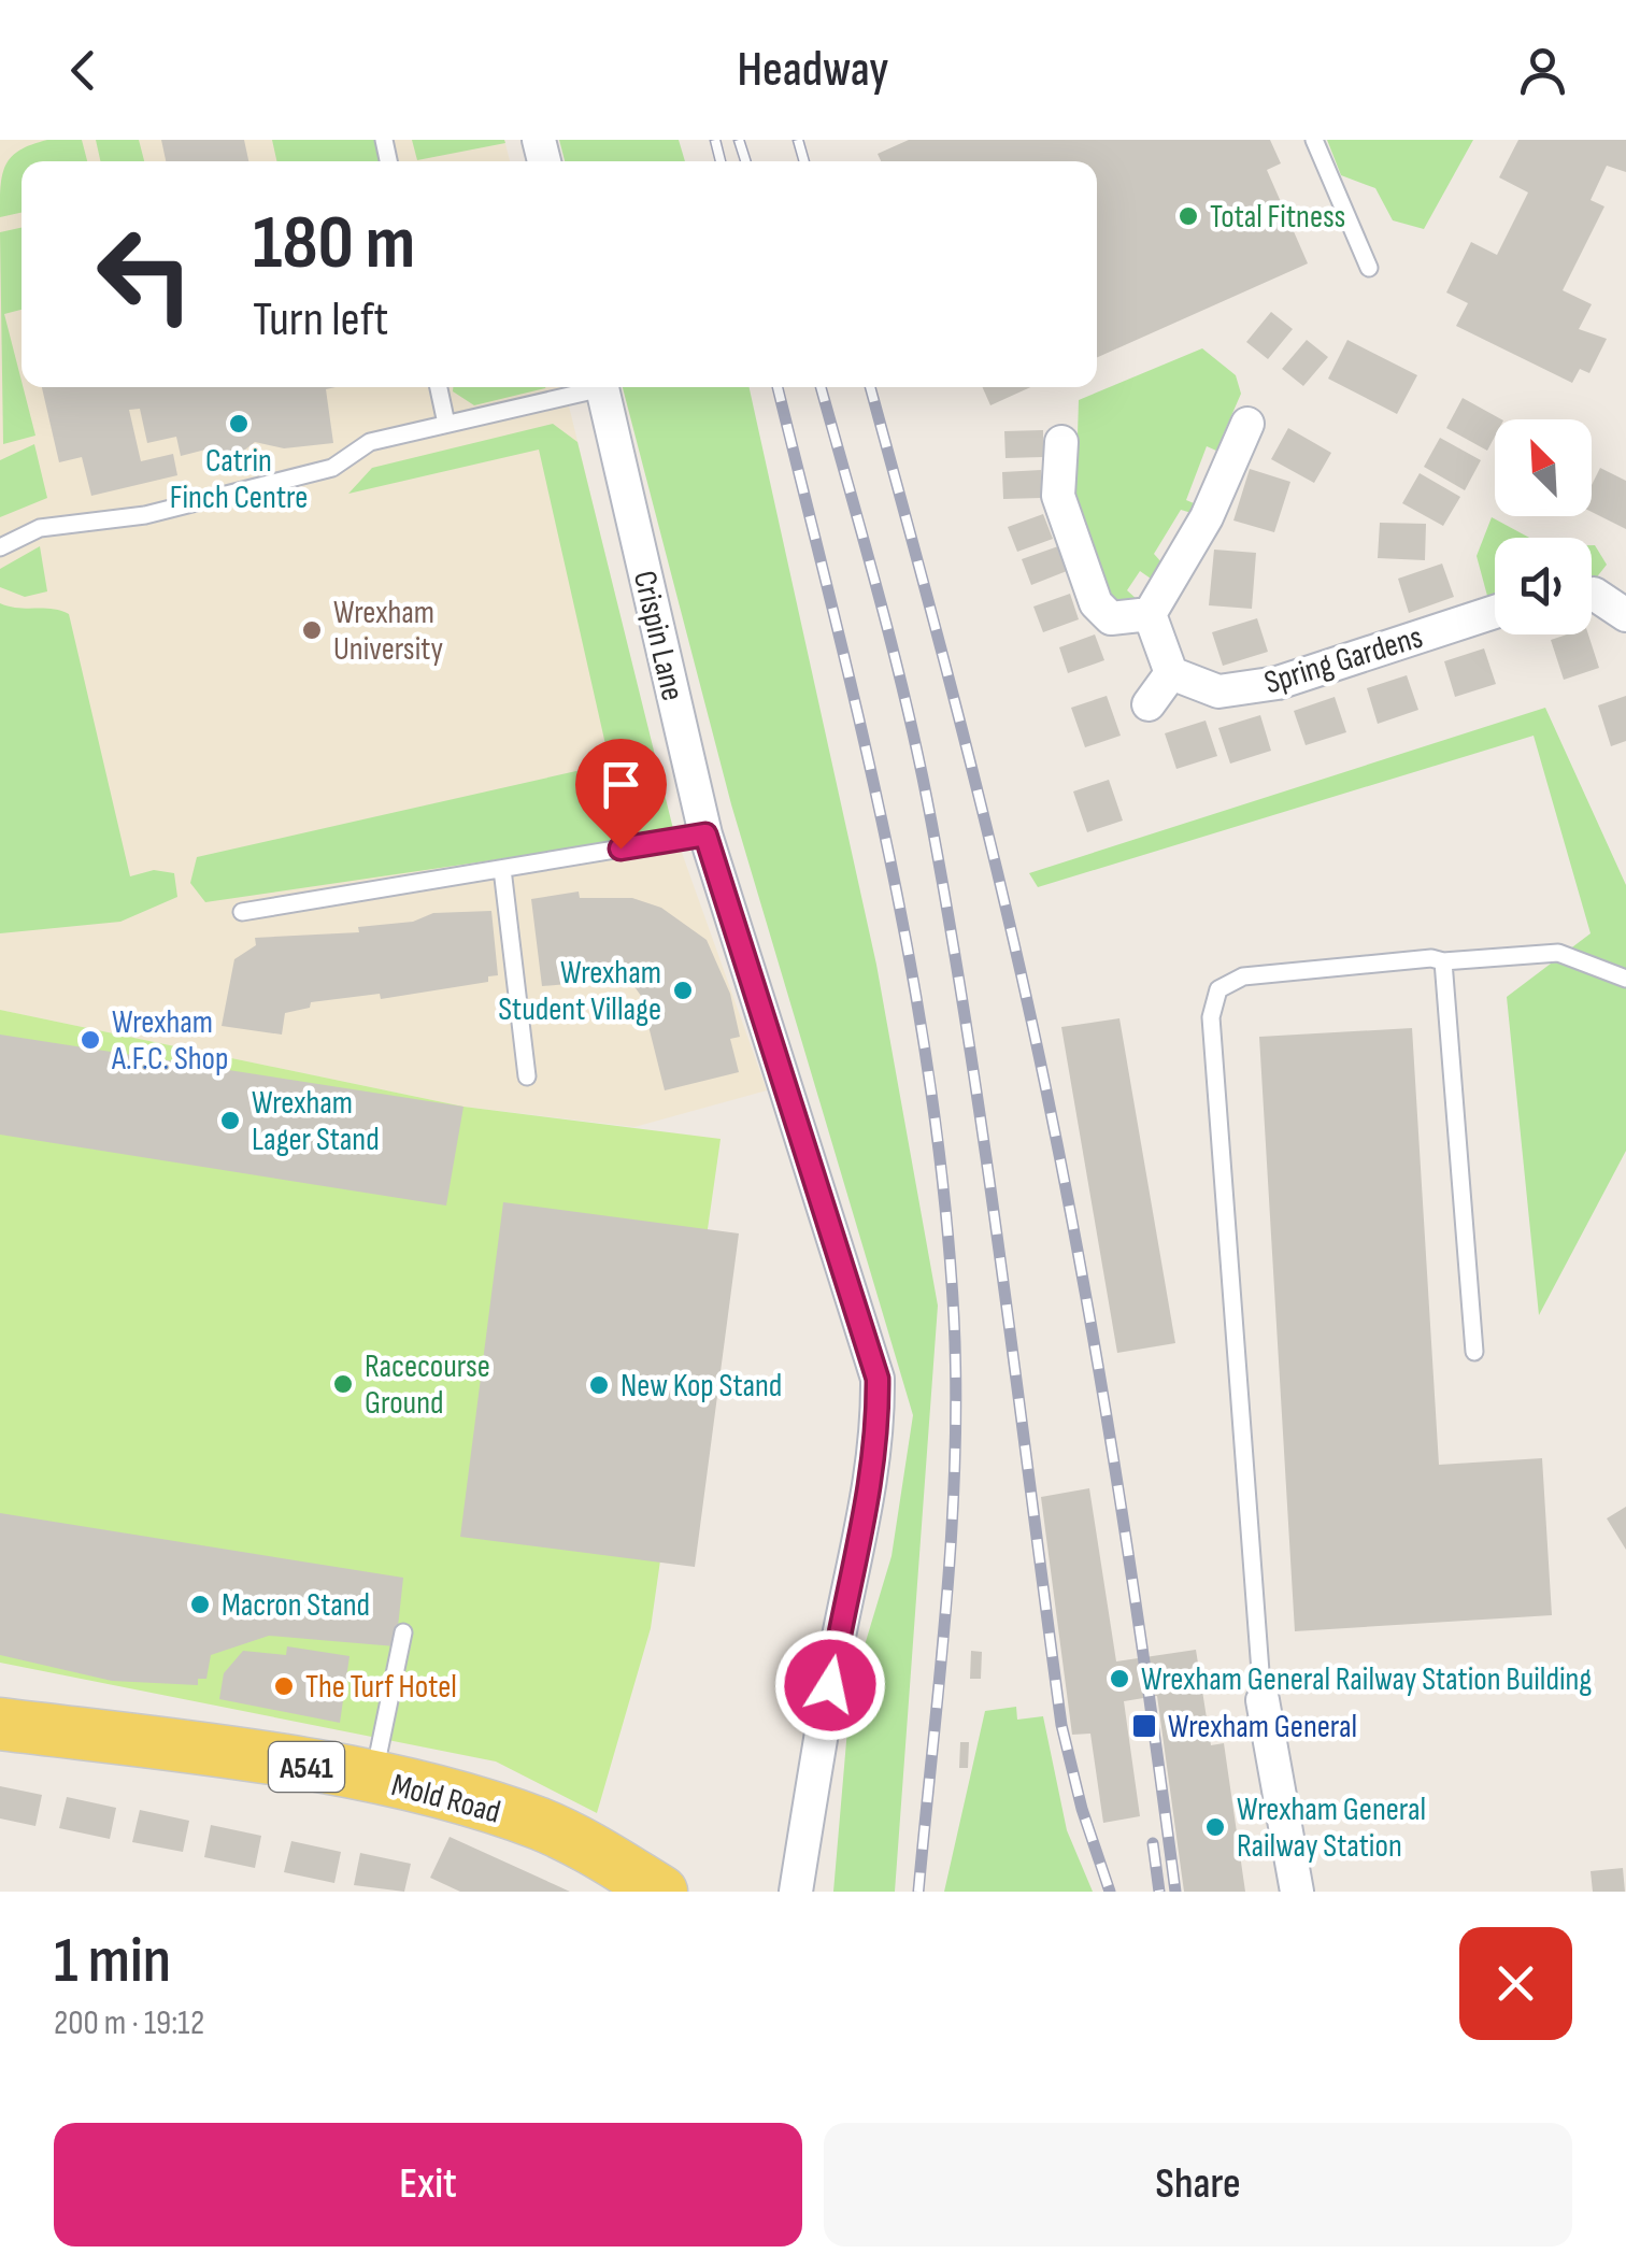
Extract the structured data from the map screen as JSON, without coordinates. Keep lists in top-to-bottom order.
{
  "streets": {
    "main road": ["A541", "Mold Road"],
    "street": ["Crispin Lane", "Spring Gardens"]
  },
  "places": {
    "other": [
      "Total Fitness",
      "Catrin Finch Centre",
      "Wrexham University",
      "Wrexham Student Village",
      "Wrexham A.F.C. Shop",
      "Wrexham Lager Stand",
      "Racecourse Ground",
      "New Kop Stand",
      "Macron Stand",
      "Wrexham General Railway Station Building",
      "The Turf Hotel",
      "Wrexham General Railway Station"
    ],
    "transit": ["Wrexham General"]
  },
  "north": "top left",
  "page": {
    "header": "Headway",
    "turn": ["180 m", "Turn left"],
    "heading": ["1 min", "200 m · 19:12"],
    "buttons": ["Exit", "Share"]
  }
}
